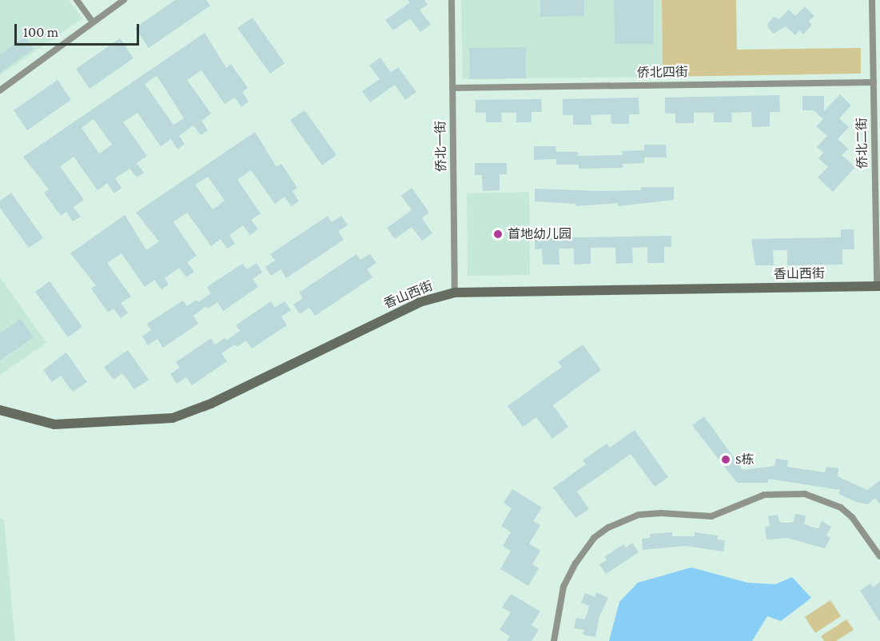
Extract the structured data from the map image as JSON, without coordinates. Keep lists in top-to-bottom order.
{
  "streets": {
    "street": [
      "侨北四街",
      "侨北二街",
      "侨北一街",
      "香山西街"
    ]
  },
  "crossings": [
    ["侨北四街", "侨北二街"],
    ["侨北四街", "侨北一街"],
    ["侨北二街", "香山西街"],
    ["侨北一街", "香山西街"]
  ],
  "places": ["首地幼儿园", "S栋"],
  "scale_bar": "100 m"
}
